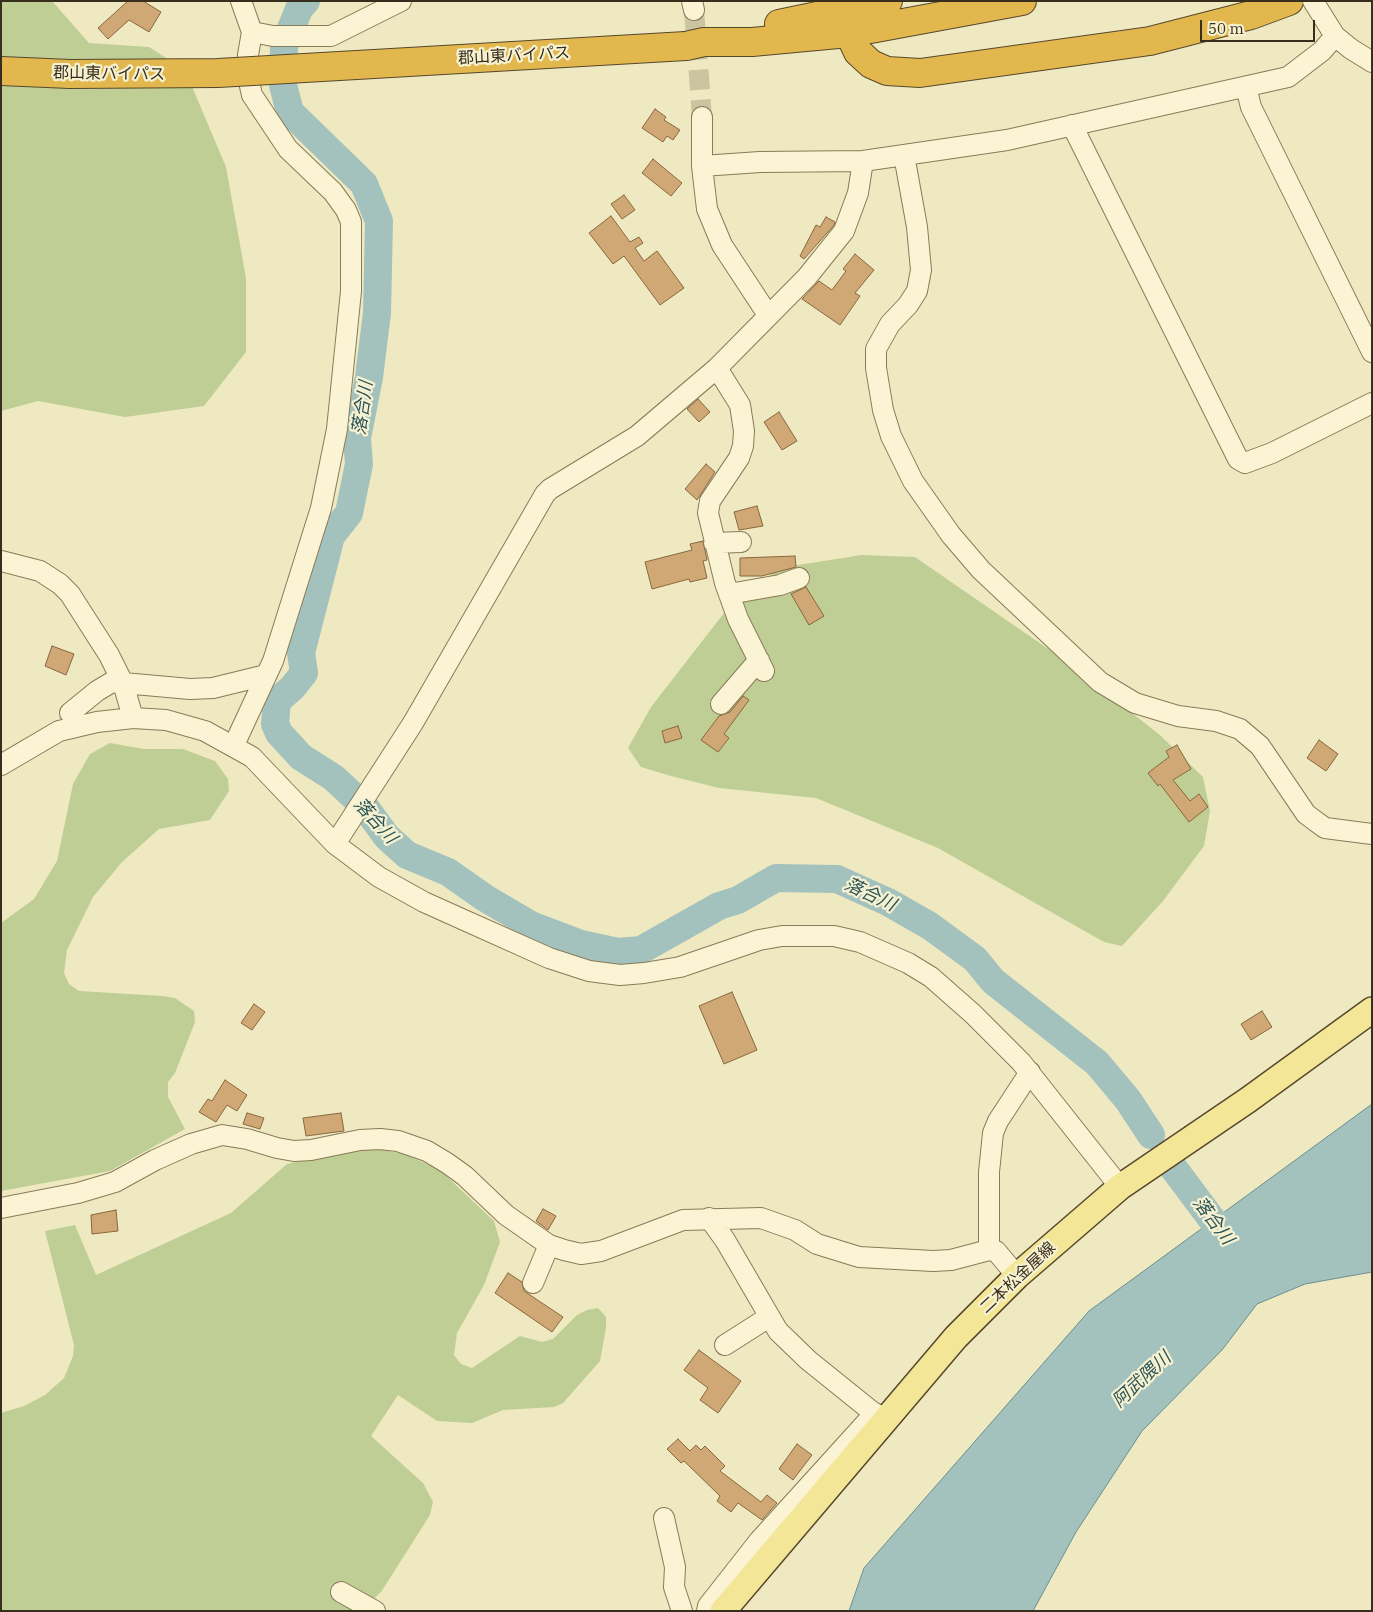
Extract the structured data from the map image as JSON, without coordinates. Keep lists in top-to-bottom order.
{
  "streets": {
    "highway": ["郡山東バイパス"],
    "main road": ["二本松金屋線"]
  },
  "water": ["落合川", "阿武隈川"],
  "scale_bar": "50 m"
}
